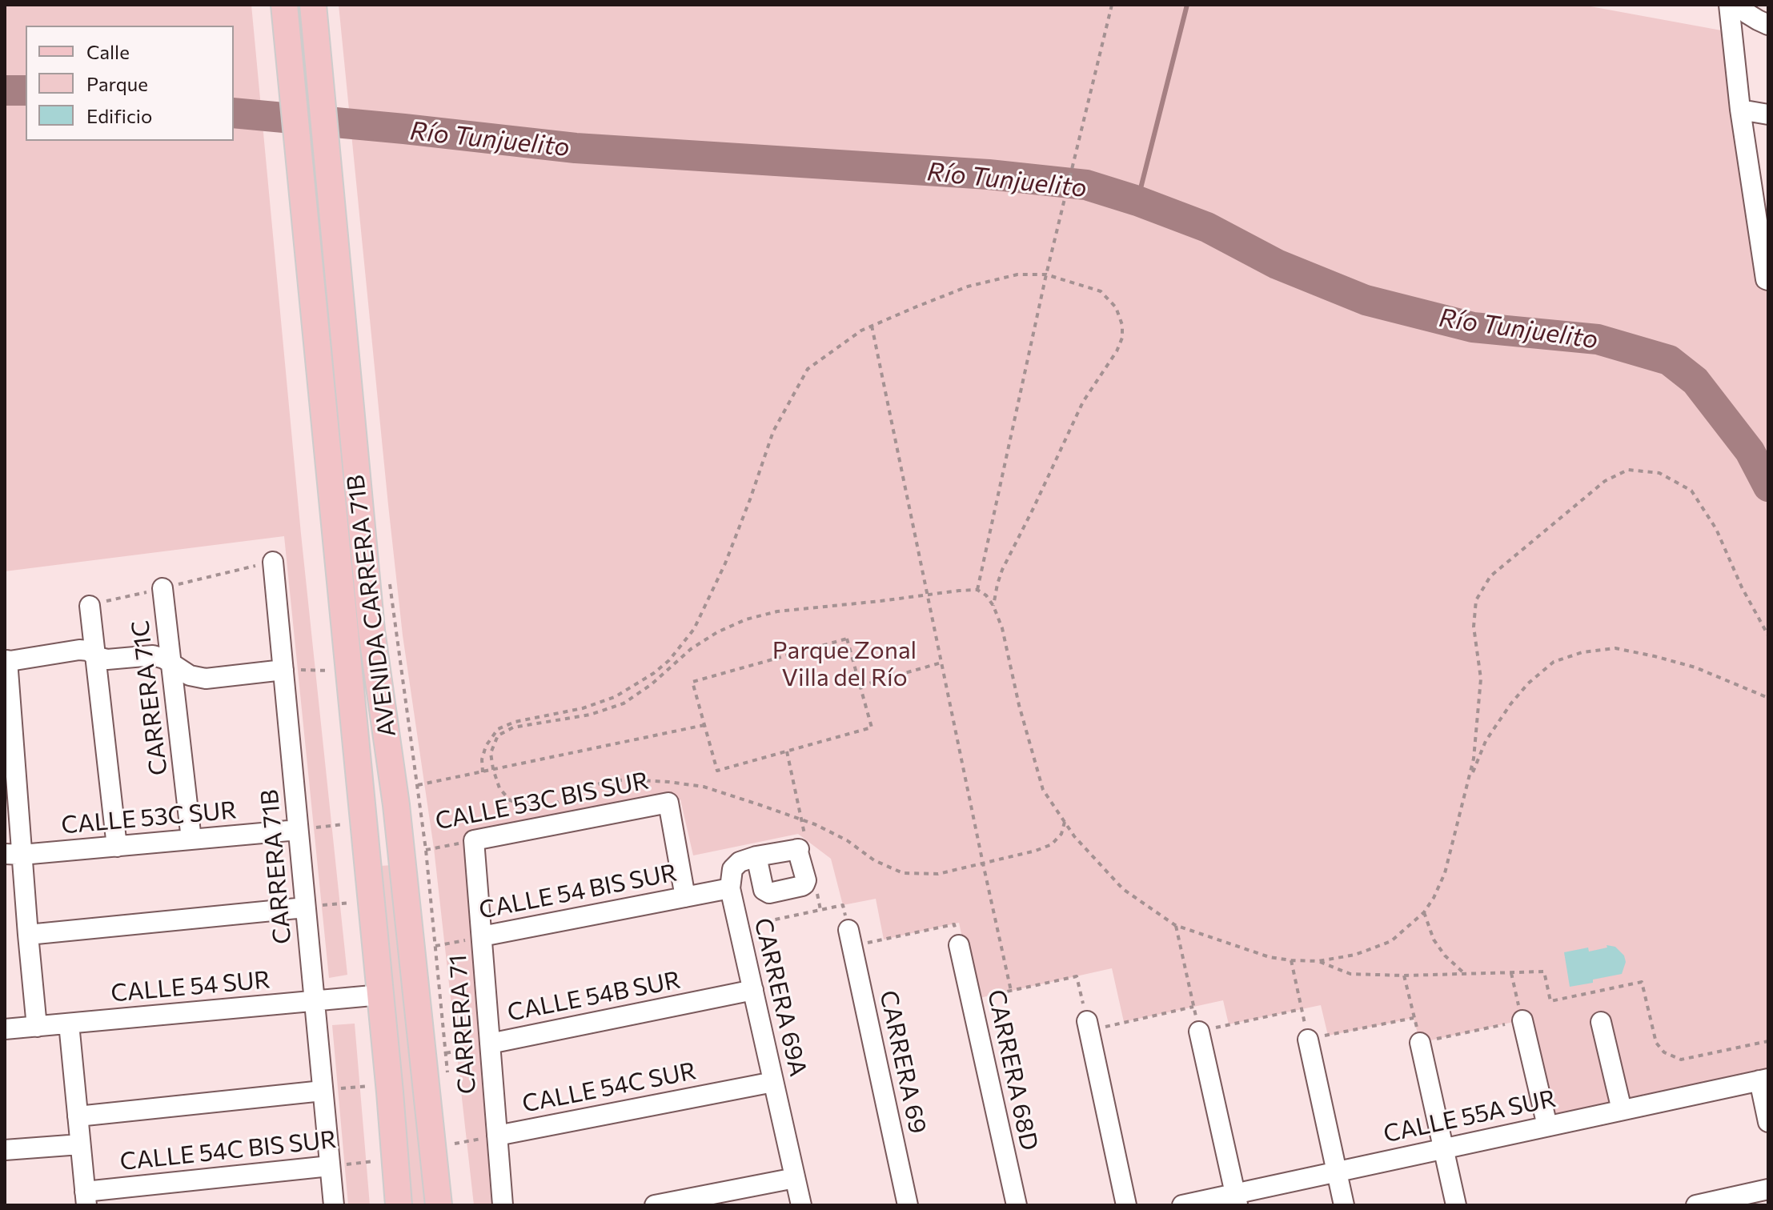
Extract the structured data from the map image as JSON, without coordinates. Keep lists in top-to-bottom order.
{
  "streets": {
    "main road": ["AVENIDA CARRERA 71B"],
    "street": [
      "CARRERA 71C",
      "CALLE 53C BIS SUR",
      "CALLE 53C SUR",
      "CARRERA 71B",
      "CALLE 54 BIS SUR",
      "CALLE 54 SUR",
      "CALLE 54B SUR",
      "CARRERA 69A",
      "CARRERA 71",
      "CARRERA 69",
      "CARRERA 68D",
      "CALLE 54C SUR",
      "CALLE 55A SUR",
      "CALLE 54C BIS SUR"
    ]
  },
  "crossings": [
    ["AVENIDA CARRERA 71B", "CALLE 54 SUR"],
    ["CARRERA 71C", "CALLE 53C SUR"],
    ["CALLE 53C BIS SUR", "CALLE 54 BIS SUR"],
    ["CALLE 53C BIS SUR", "CARRERA 71"],
    ["CALLE 53C SUR", "CARRERA 71B"],
    ["CARRERA 71B", "CALLE 54 SUR"],
    ["CARRERA 71B", "CALLE 54C BIS SUR"],
    ["CALLE 54 BIS SUR", "CARRERA 69A"],
    ["CALLE 54 BIS SUR", "CARRERA 71"],
    ["CALLE 54B SUR", "CARRERA 69A"],
    ["CALLE 54B SUR", "CARRERA 71"],
    ["CARRERA 69A", "CALLE 54C SUR"],
    ["CARRERA 71", "CALLE 54C SUR"]
  ],
  "water": ["Río Tunjuelito"],
  "parks": ["Parque Zonal Villa del Río"],
  "legend": ["Calle", "Parque", "Edificio"]
}
